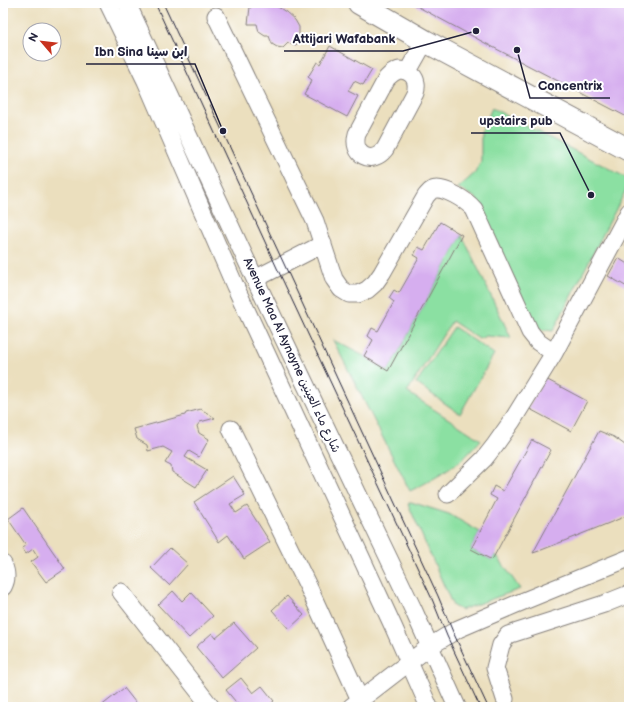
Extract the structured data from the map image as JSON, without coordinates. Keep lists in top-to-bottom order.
{
  "streets": {
    "street": ["Avenue Maa Al Aynayne شارع ماء العينين"]
  },
  "places": [
    "Attijari Wafabank",
    "Concentrix",
    "Ibn Sina ابن سينا",
    "upstairs pub"
  ],
  "north": "top left"
}
